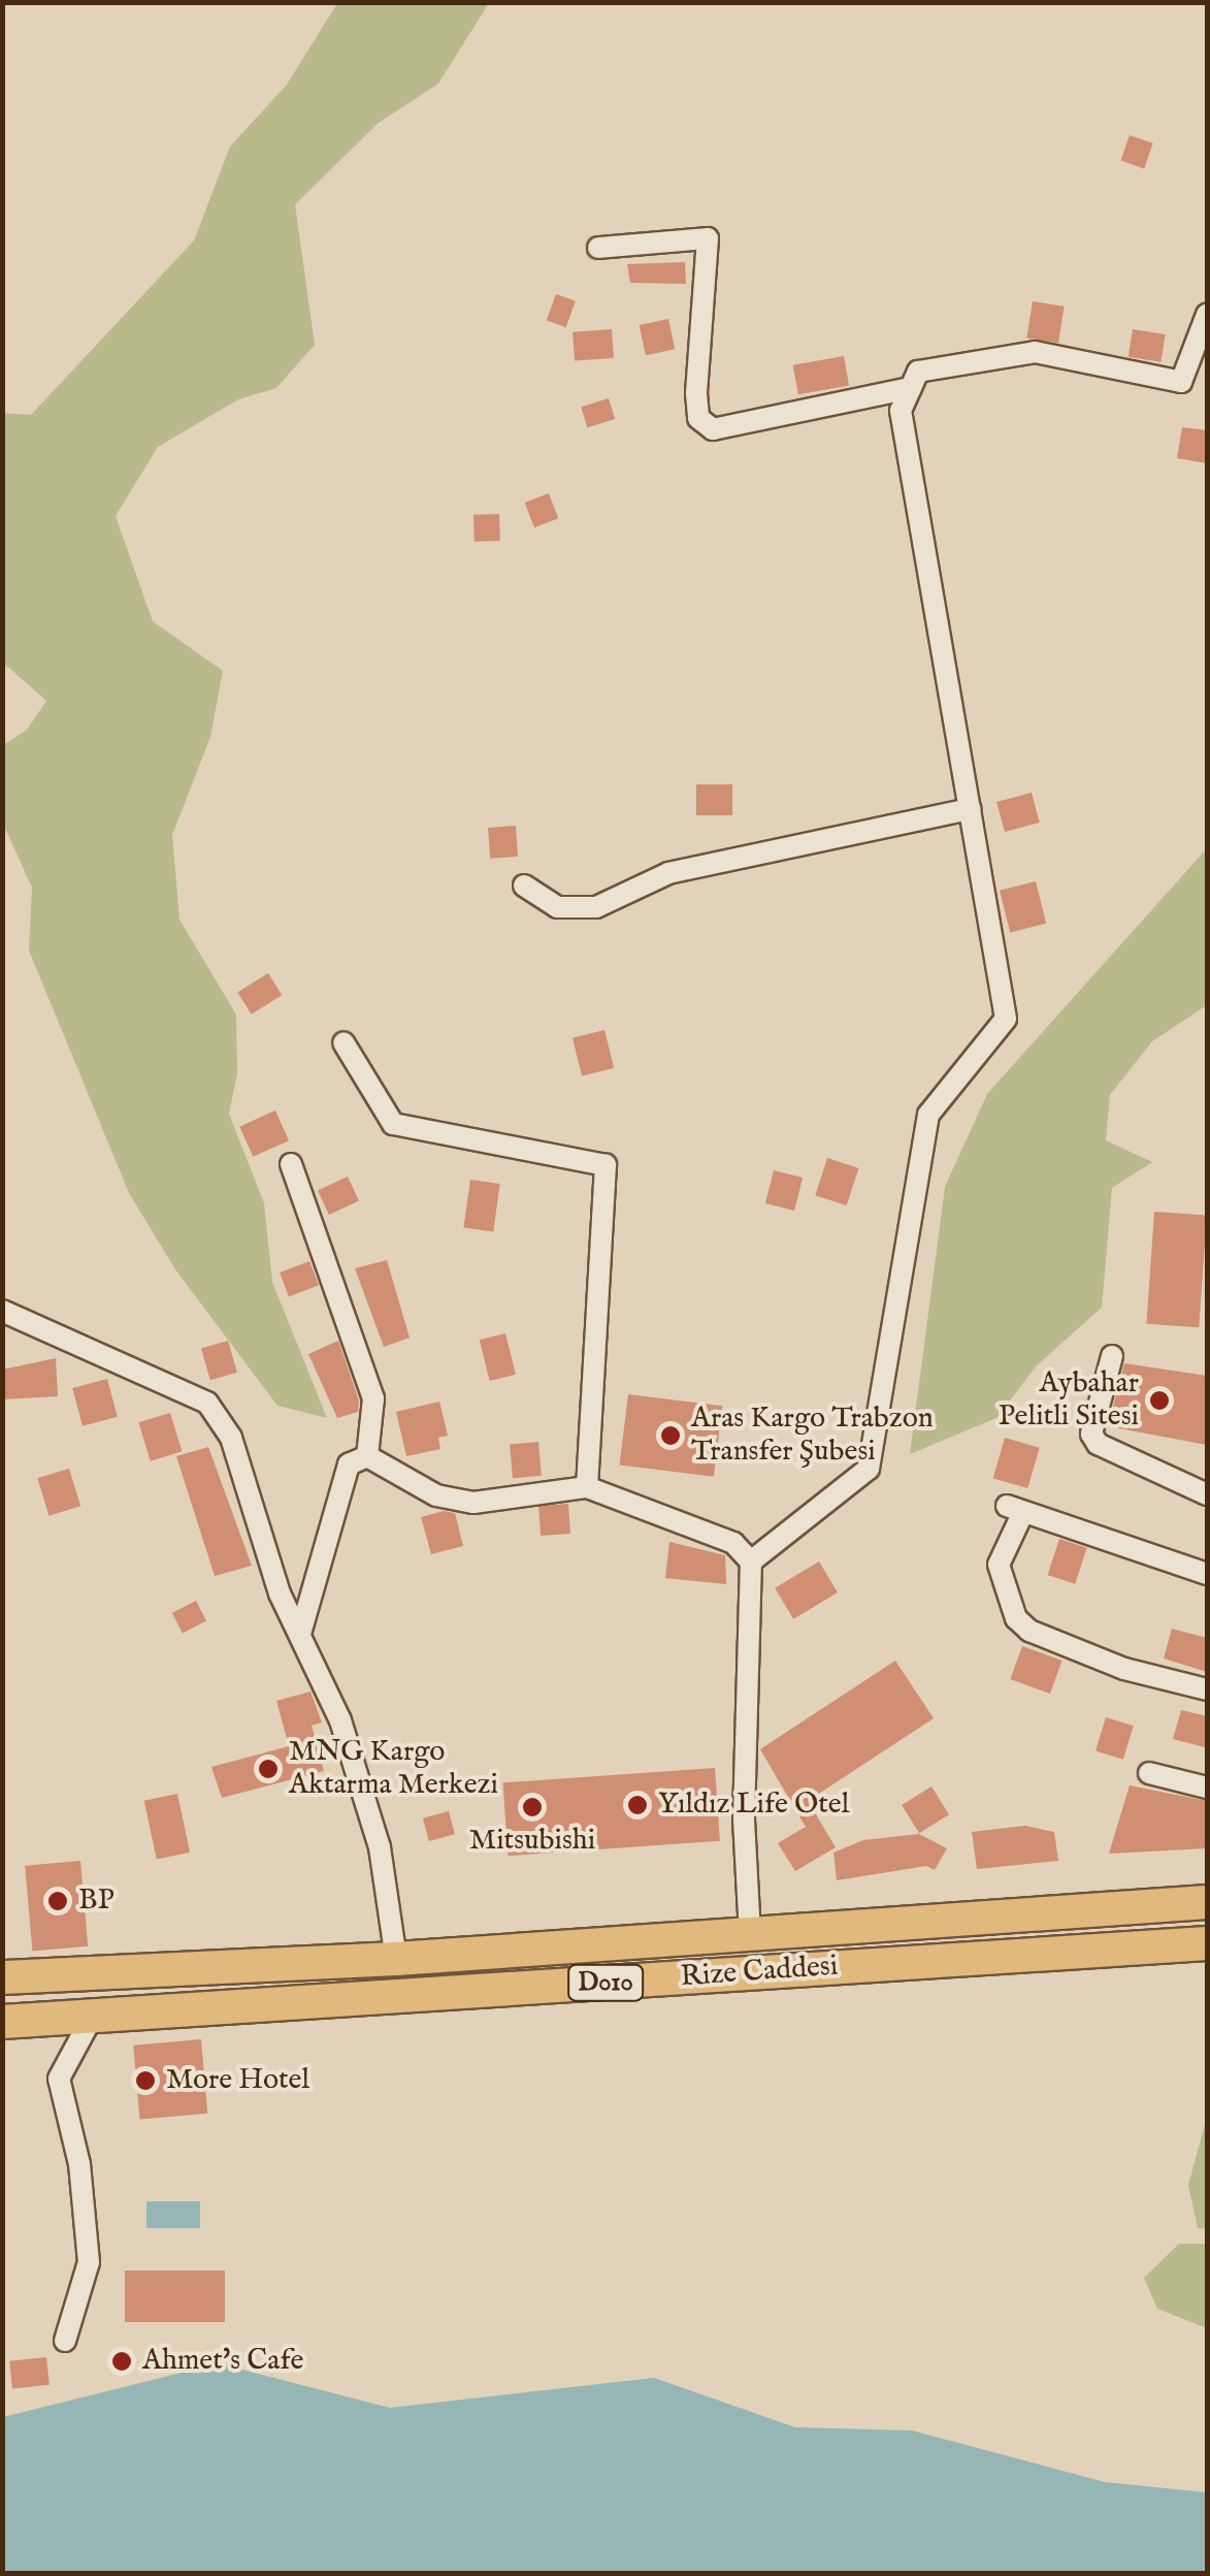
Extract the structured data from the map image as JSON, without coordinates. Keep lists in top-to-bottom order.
{
  "streets": {
    "highway": ["Rize Caddesi", "D010"]
  },
  "places": [
    "Aybahar Pelitli Sitesi",
    "Aras Kargo Trabzon Transfer Şubesi",
    "MNG Kargo Aktarma Merkezi",
    "Yıldız Life Otel",
    "Mitsubishi",
    "BP",
    "More Hotel",
    "Ahmet's Cafe"
  ]
}
